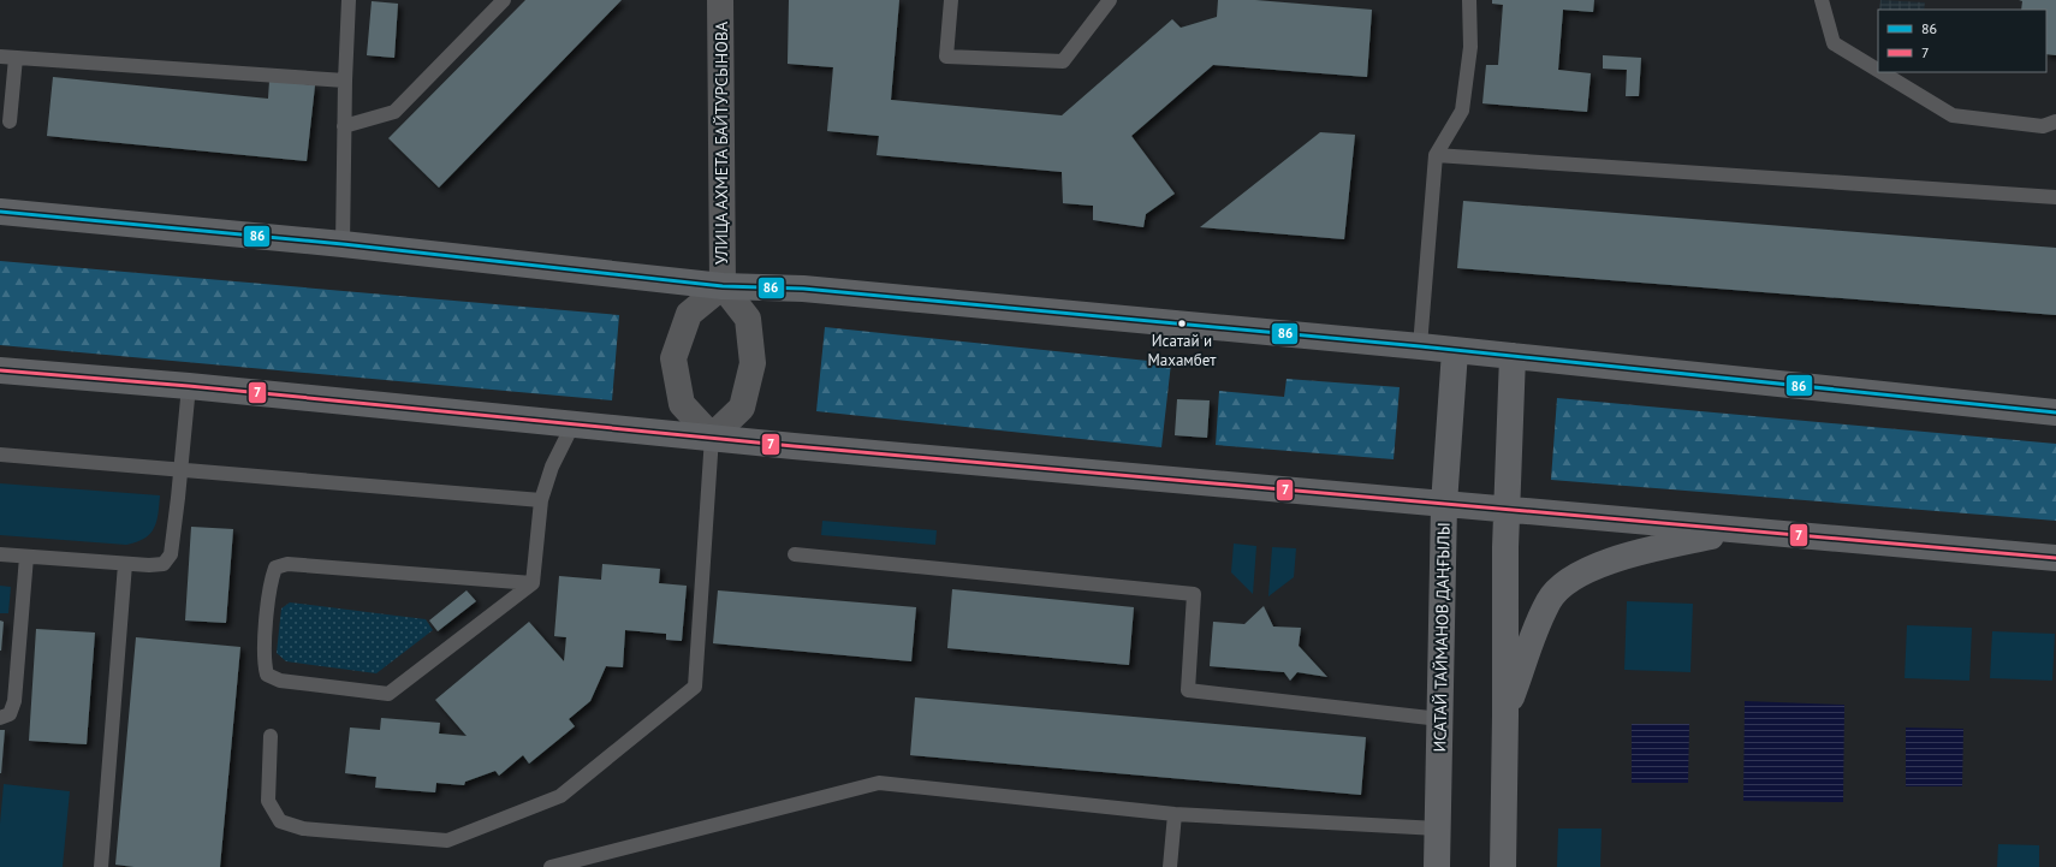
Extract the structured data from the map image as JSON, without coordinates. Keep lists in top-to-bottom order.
{
  "streets": {
    "main road": ["ИСАТАЙ ТАЙМАНОВ ДАҢҒЫЛЫ"],
    "street": ["УЛИЦА АХМЕТА БАЙТУРСЫНОВА"]
  },
  "places": ["Исатай и Махамбет"],
  "lines": ["transit line 86", "transit line 7"],
  "legend": ["86", "7"]
}
